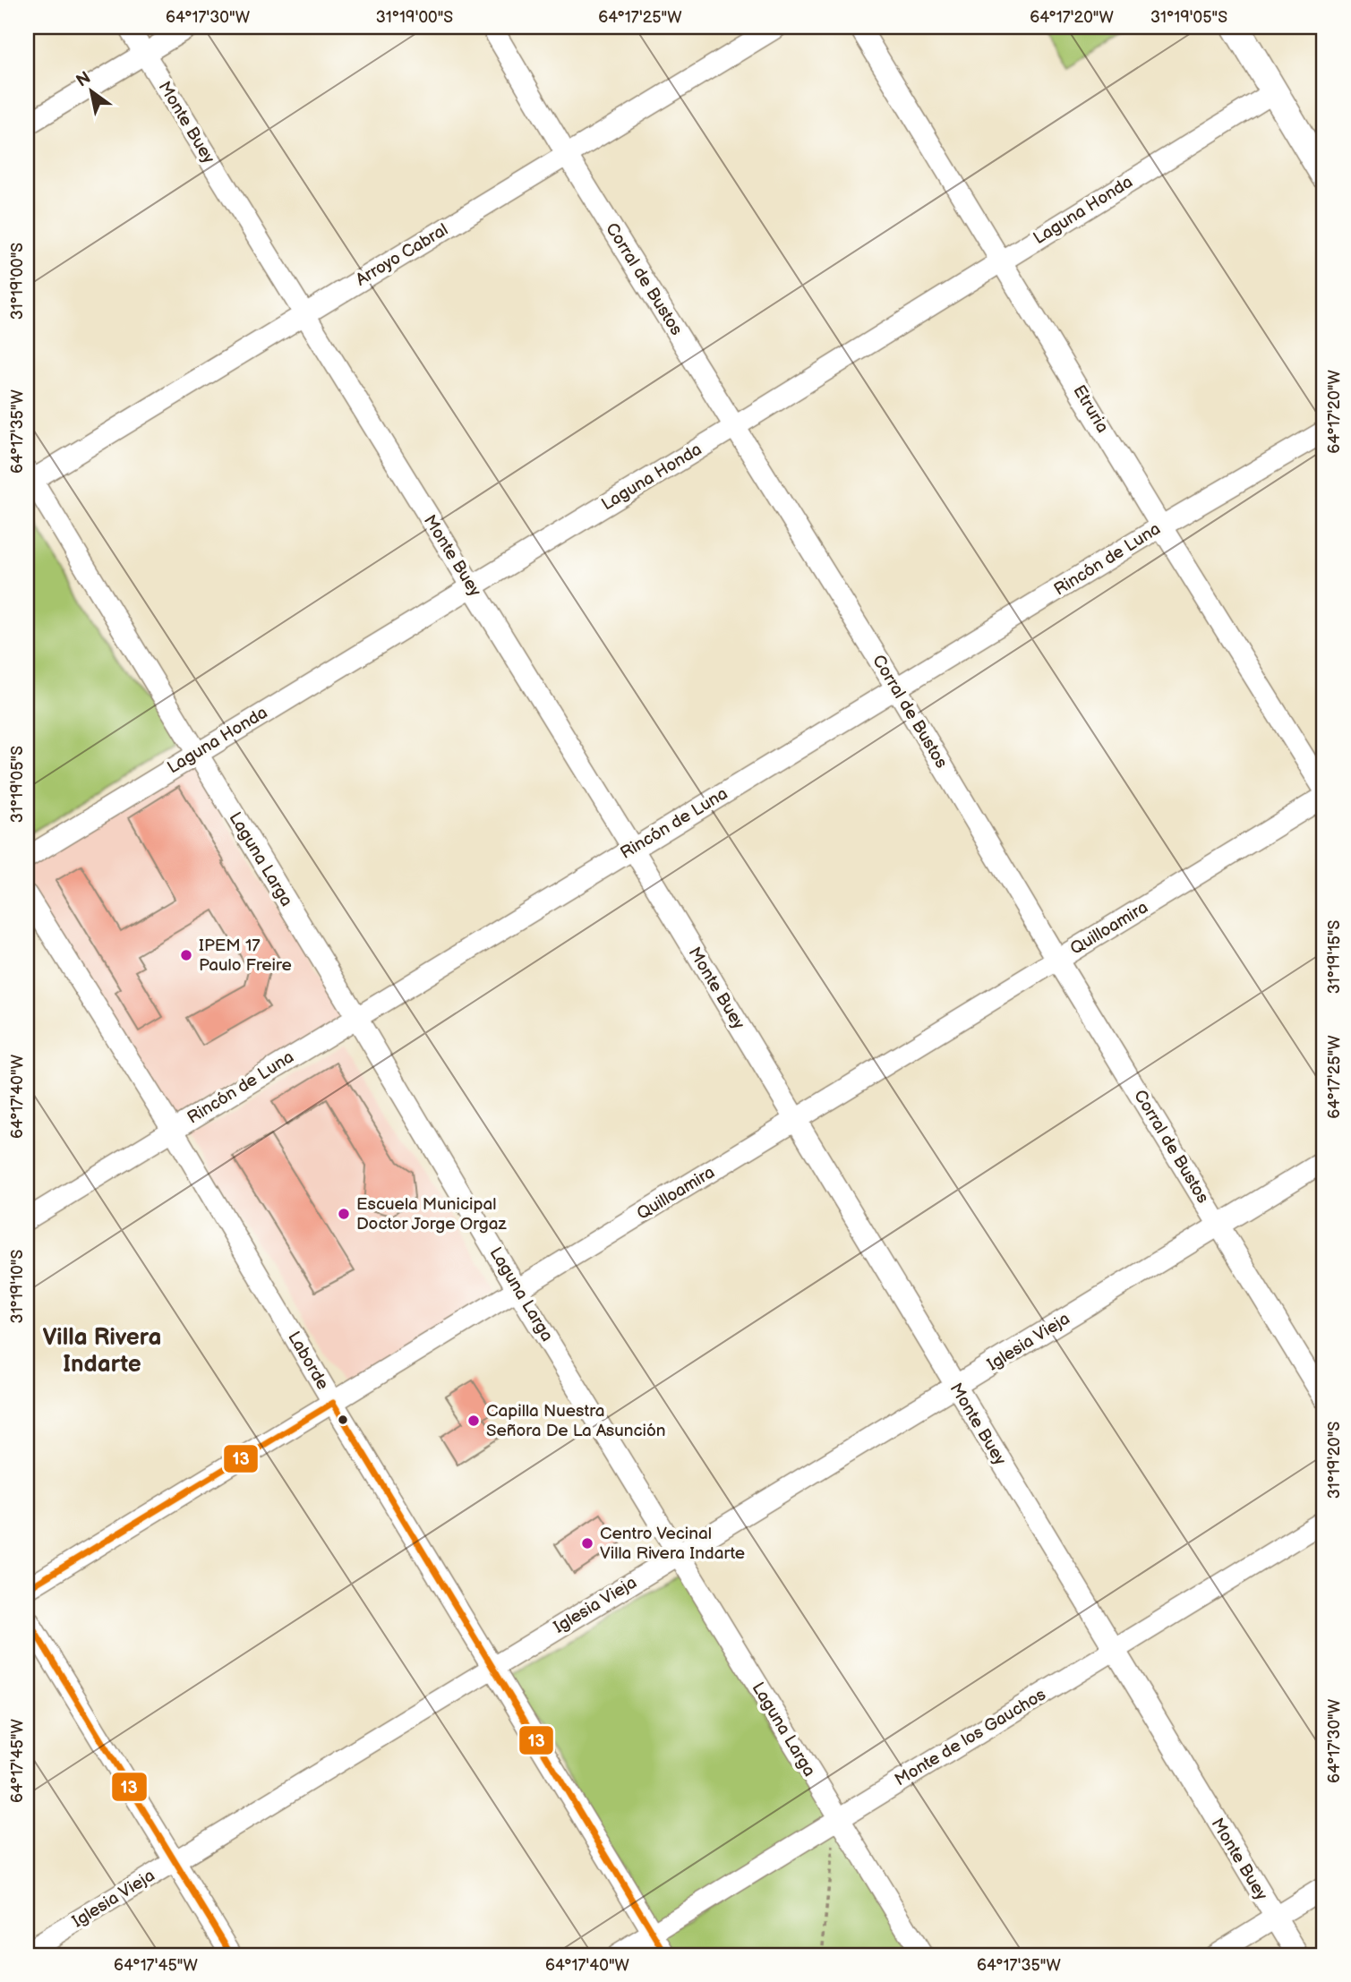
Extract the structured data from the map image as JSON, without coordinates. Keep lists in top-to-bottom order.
{
  "streets": {
    "street": [
      "Monte Buey",
      "Laguna Honda",
      "Arroyo Cabral",
      "Corral de Bustos",
      "Etruria",
      "Rincón de Luna",
      "Laguna Larga",
      "Quilloamira",
      "Iglesia Vieja",
      "Laborde",
      "Monte de los Gauchos"
    ]
  },
  "crossings": [
    ["Monte Buey", "Laguna Honda"],
    ["Monte Buey", "Arroyo Cabral"],
    ["Monte Buey", "Rincón de Luna"],
    ["Monte Buey", "Quilloamira"],
    ["Monte Buey", "Iglesia Vieja"],
    ["Monte Buey", "Monte de los Gauchos"],
    ["Laguna Honda", "Corral de Bustos"],
    ["Laguna Honda", "Etruria"],
    ["Laguna Honda", "Laguna Larga"],
    ["Arroyo Cabral", "Corral de Bustos"],
    ["Arroyo Cabral", "Laguna Larga"],
    ["Corral de Bustos", "Rincón de Luna"],
    ["Corral de Bustos", "Quilloamira"],
    ["Corral de Bustos", "Iglesia Vieja"],
    ["Etruria", "Rincón de Luna"],
    ["Rincón de Luna", "Laguna Larga"],
    ["Rincón de Luna", "Laborde"],
    ["Laguna Larga", "Quilloamira"],
    ["Laguna Larga", "Iglesia Vieja"],
    ["Laguna Larga", "Monte de los Gauchos"],
    ["Quilloamira", "Laborde"],
    ["Iglesia Vieja", "Laborde"],
    ["Laborde", "Monte de los Gauchos"]
  ],
  "districts": ["Villa Rivera Indarte"],
  "places": [
    "IPEM 17 Paulo Freire",
    "Escuela Municipal Doctor Jorge Orgaz",
    "Capilla Nuestra Señora De La Asunción",
    "Centro Vecinal Villa Rivera Indarte"
  ],
  "lines": ["transit line 13"],
  "north": "top left",
  "coordinates": [
    "64°17'30\"W",
    "31°19'00\"S",
    "64°17'25\"W",
    "64°17'20\"W",
    "31°19'05\"S",
    "64°17'35\"W",
    "31°19'15\"S",
    "64°17'40\"W",
    "31°19'10\"S",
    "31°19'20\"S",
    "64°17'45\"W"
  ]
}
